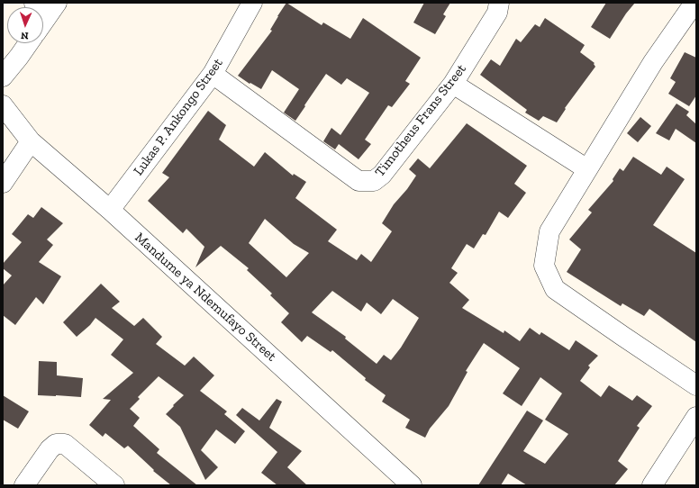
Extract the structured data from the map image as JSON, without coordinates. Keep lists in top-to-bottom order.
{
  "streets": {
    "street": ["Lukas P. Ankongo Street", "Timotheus Frans Street", "Mandume ya Ndemufayo Street"]
  },
  "crossings": [
    ["Lukas P. Ankongo Street", "Timotheus Frans Street"],
    ["Lukas P. Ankongo Street", "Mandume ya Ndemufayo Street"]
  ],
  "north": "bottom"
}
